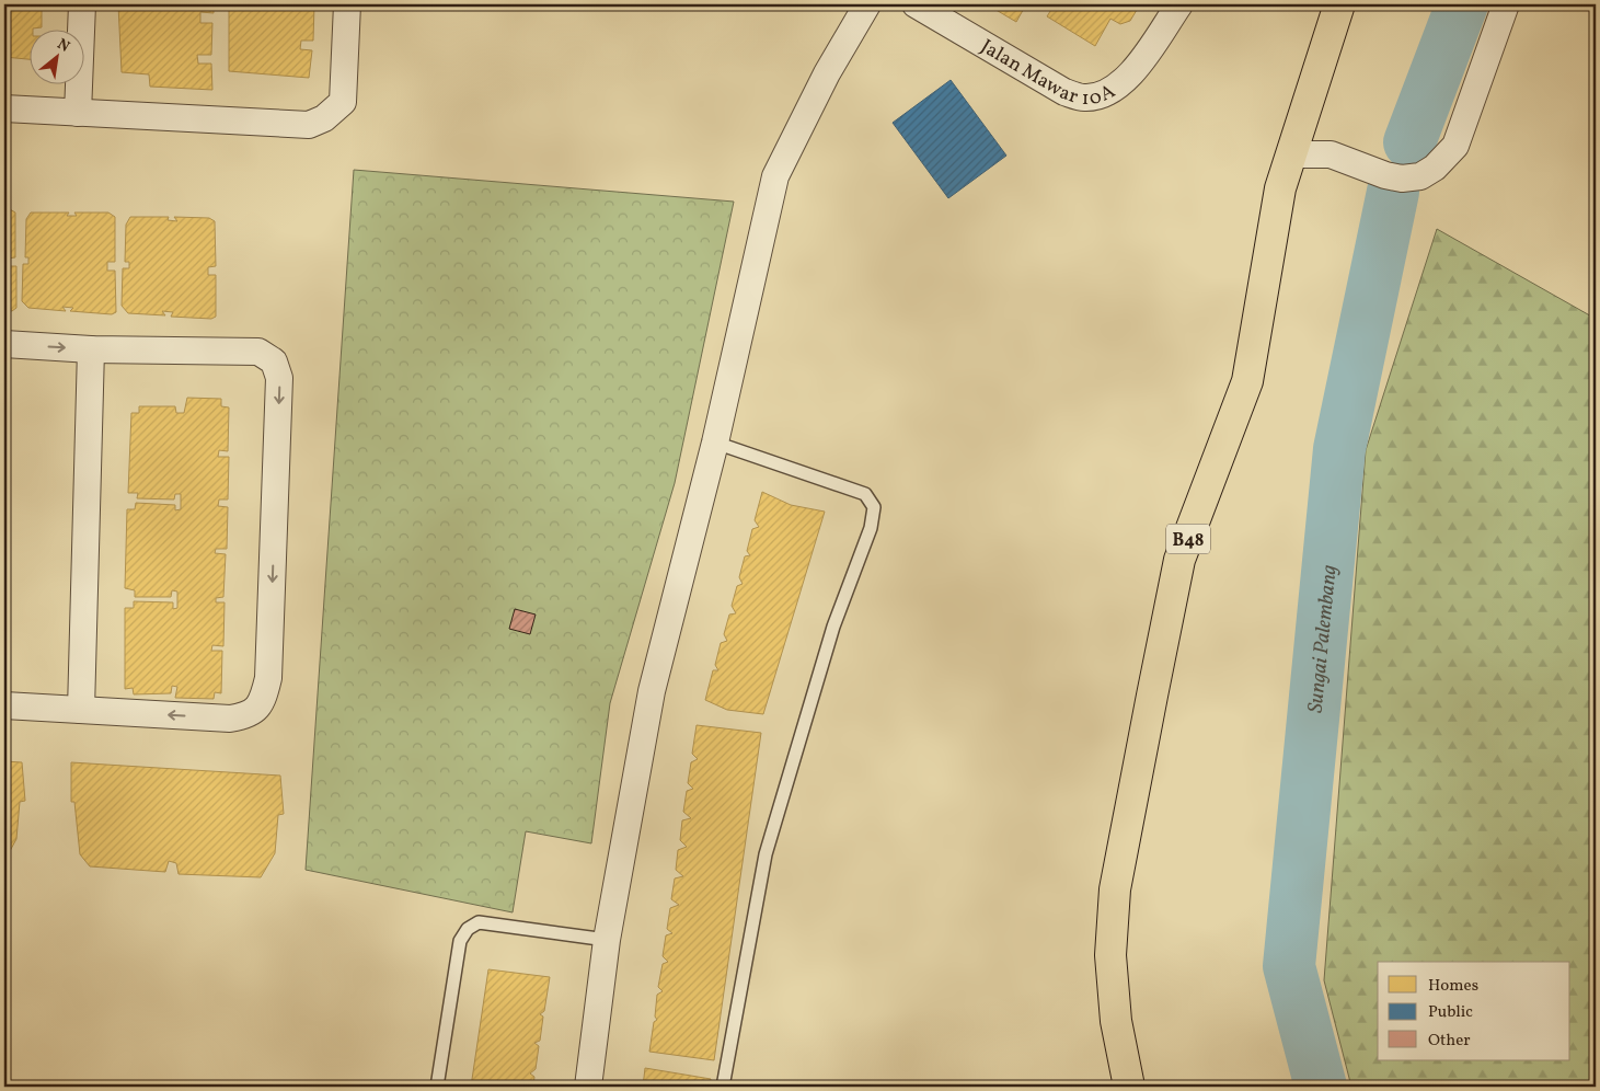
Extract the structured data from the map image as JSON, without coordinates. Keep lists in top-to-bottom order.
{
  "streets": {
    "main road": ["B48"],
    "street": ["Jalan Mawar 10A"]
  },
  "water": ["Sungai Palembang"],
  "legend": ["Homes", "Public", "Other"],
  "north": "top right"
}
